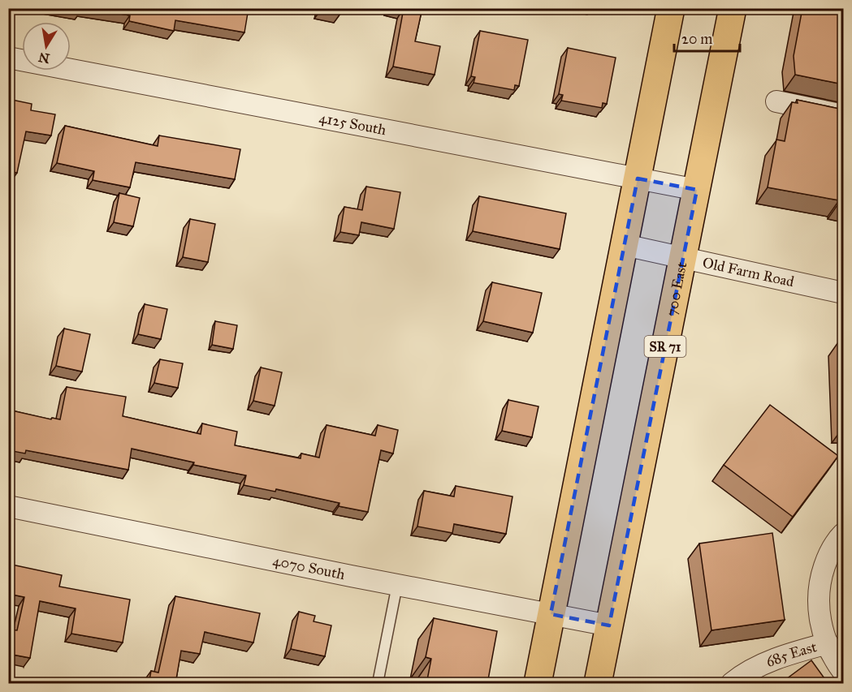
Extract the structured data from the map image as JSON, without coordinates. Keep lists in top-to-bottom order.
{
  "streets": {
    "main road": ["700 East", "SR 71"],
    "street": [
      "4125 South",
      "Old Farm Road",
      "4070 South",
      "685 East"
    ]
  },
  "crossings": [
    ["4125 South", "700 East"],
    ["Old Farm Road", "700 East"],
    ["700 East", "4070 South"]
  ],
  "scale_bar": "20 m",
  "north": "bottom"
}
